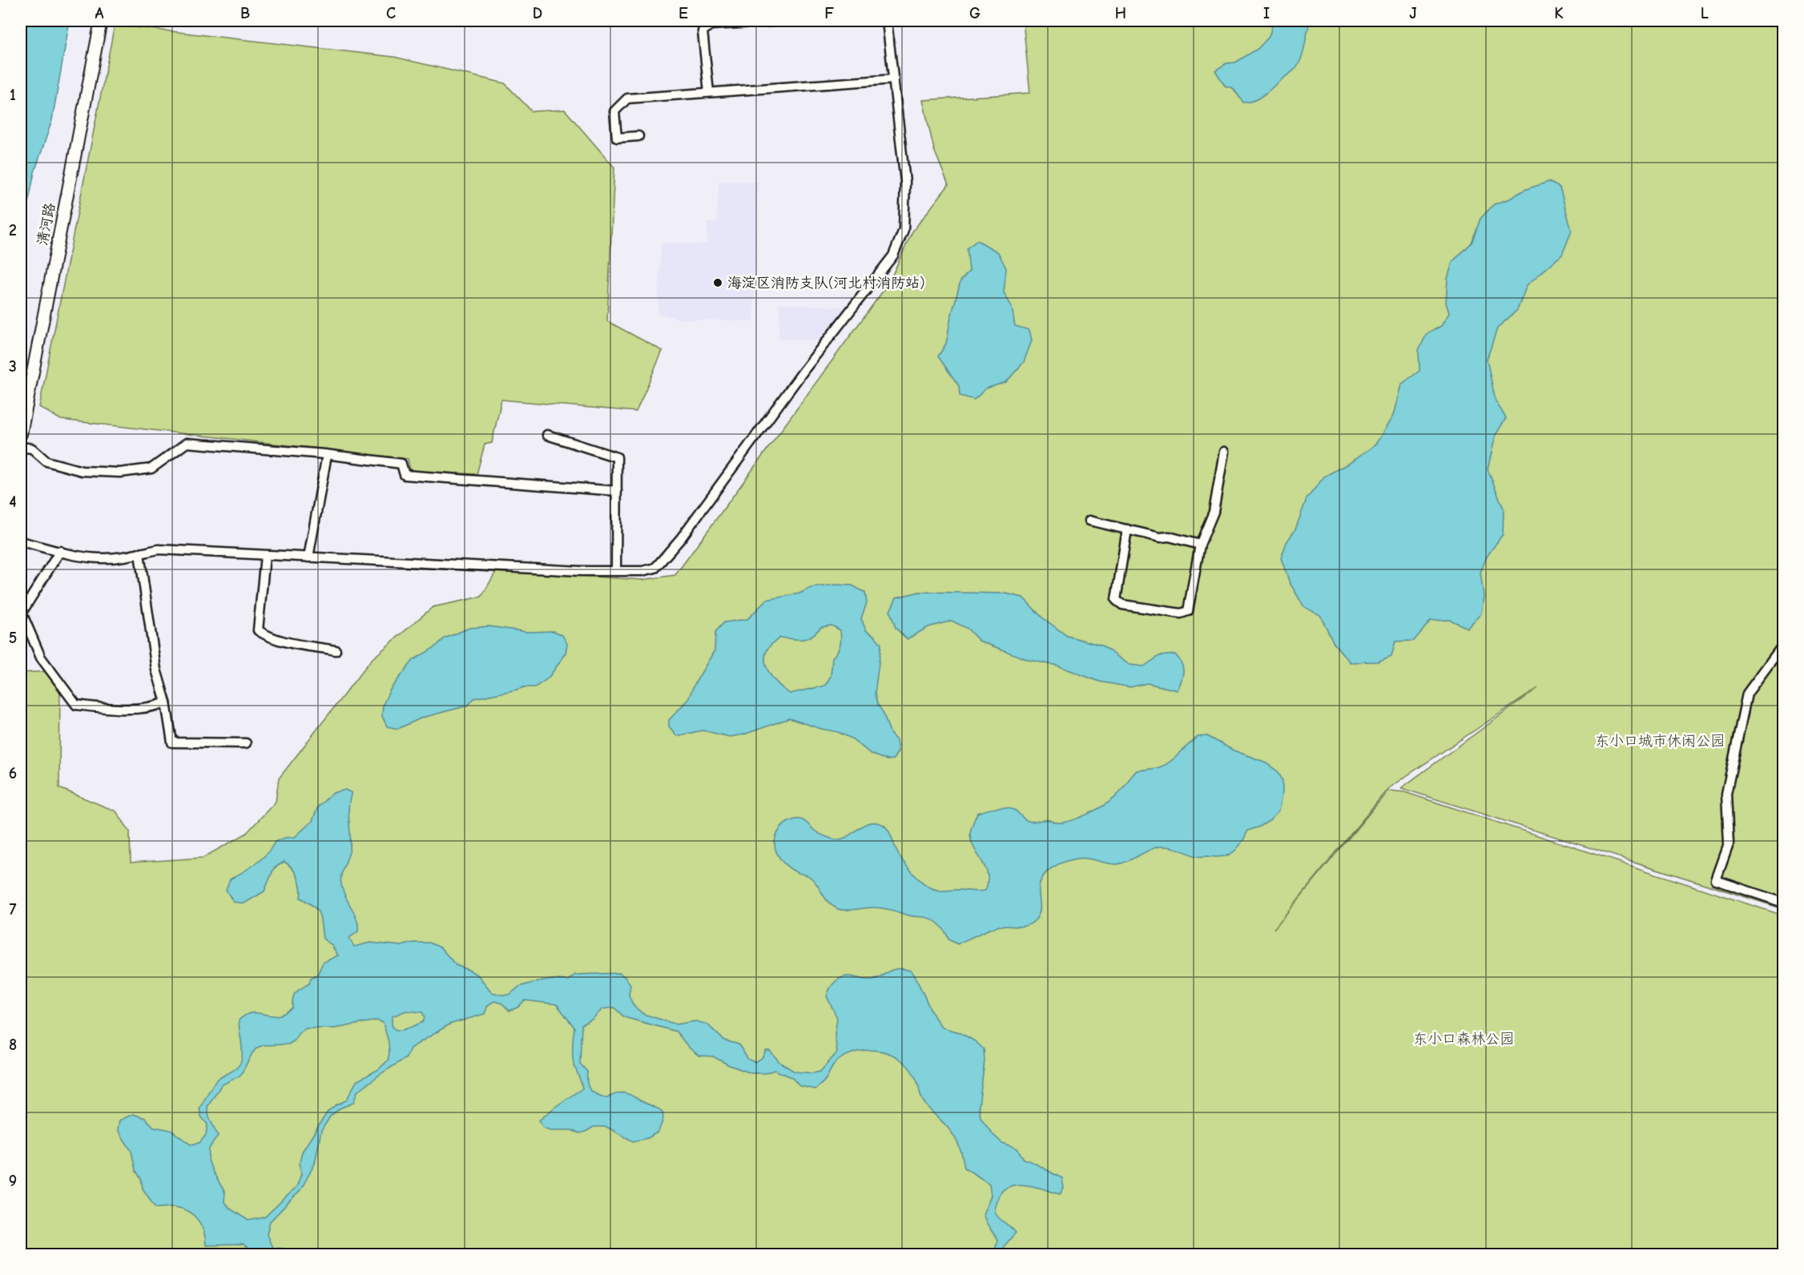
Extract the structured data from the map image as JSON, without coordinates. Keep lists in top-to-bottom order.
{
  "streets": {
    "street": ["清河路"]
  },
  "parks": ["东小口城市休闲公园", "东小口森林公园"],
  "places": ["海淀区消防支队(河北村消防站)"],
  "grid": {
    "columns": [
      "A",
      "B",
      "C",
      "D",
      "E",
      "F",
      "G",
      "H",
      "I",
      "J",
      "K",
      "L"
    ],
    "rows": [
      "1",
      "2",
      "3",
      "4",
      "5",
      "6",
      "7",
      "8",
      "9"
    ]
  }
}
